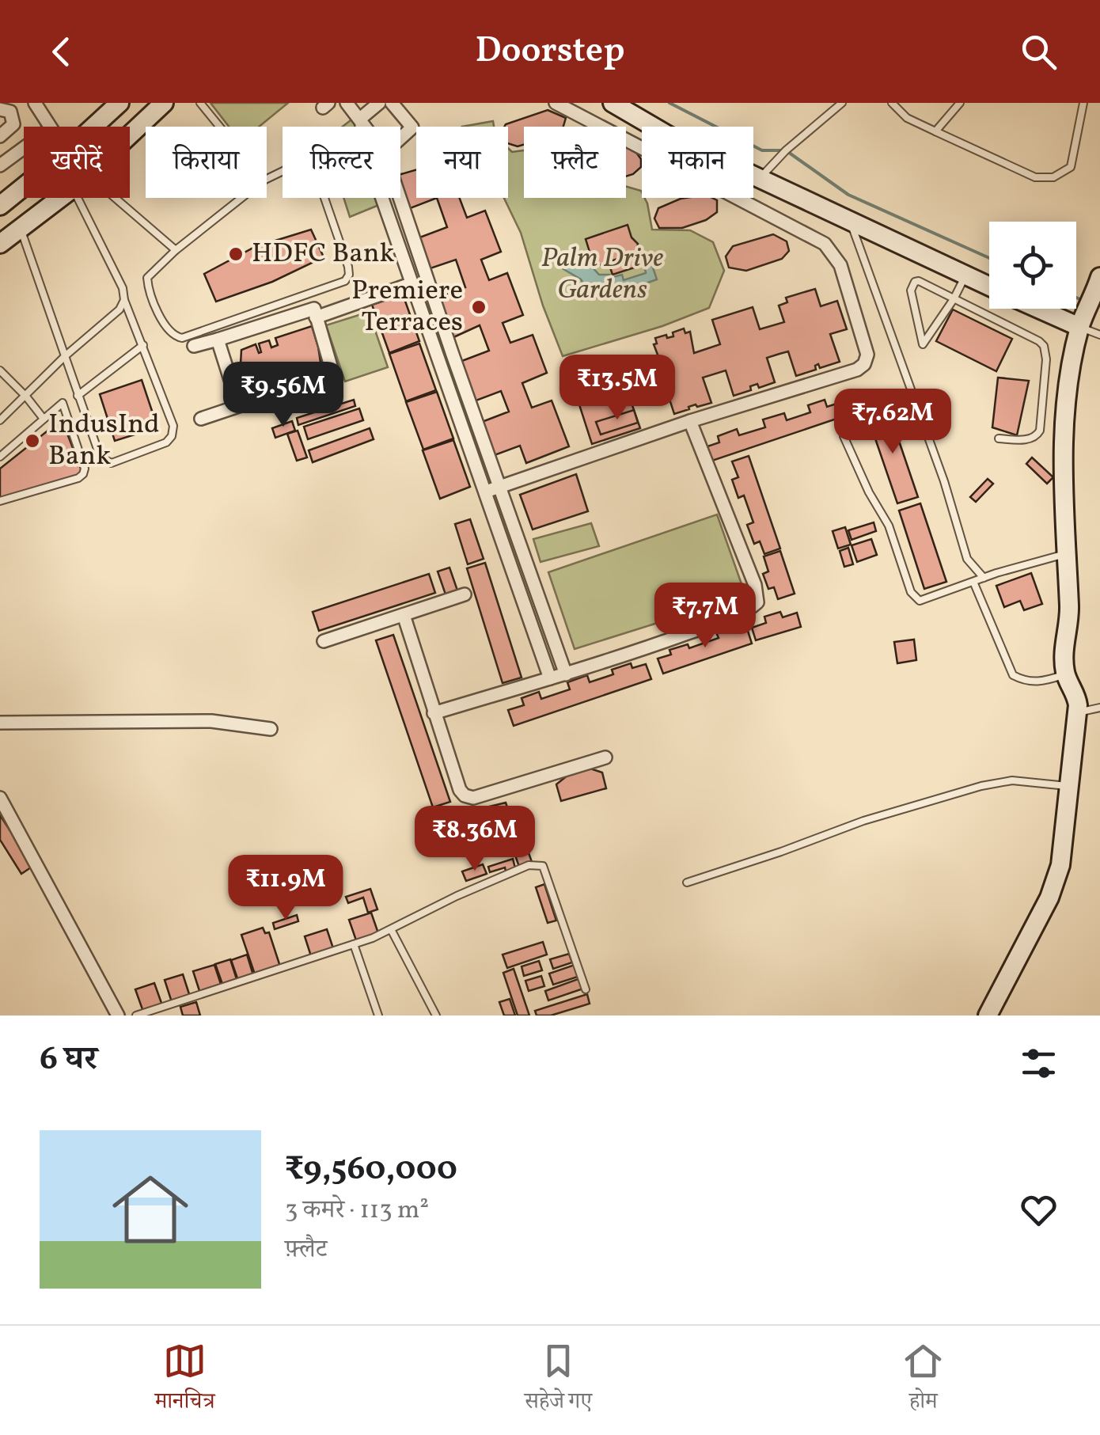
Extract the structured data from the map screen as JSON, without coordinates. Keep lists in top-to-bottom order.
{
  "parks": ["Palm Drive Gardens"],
  "places": ["HDFC Bank", "Premiere Terraces", "IndusInd Bank"],
  "page": {
    "header": "Doorstep",
    "chip": [
      "खरीदें",
      "किराया",
      "फ़िल्टर",
      "नया",
      "फ़्लैट",
      "मकान"
    ],
    "price": [
      "₹13.5M",
      "₹9.56M",
      "₹7.62M",
      "₹7.7M",
      "₹8.36M",
      "₹11.9M"
    ],
    "heading": "6 घर",
    "list": [
      {
        "name": "₹9,560,000",
        "note": "3 कमरे · 113 m² · फ़्लैट"
      }
    ],
    "tabs": ["मानचित्र", "सहेजे गए", "होम"]
  }
}
